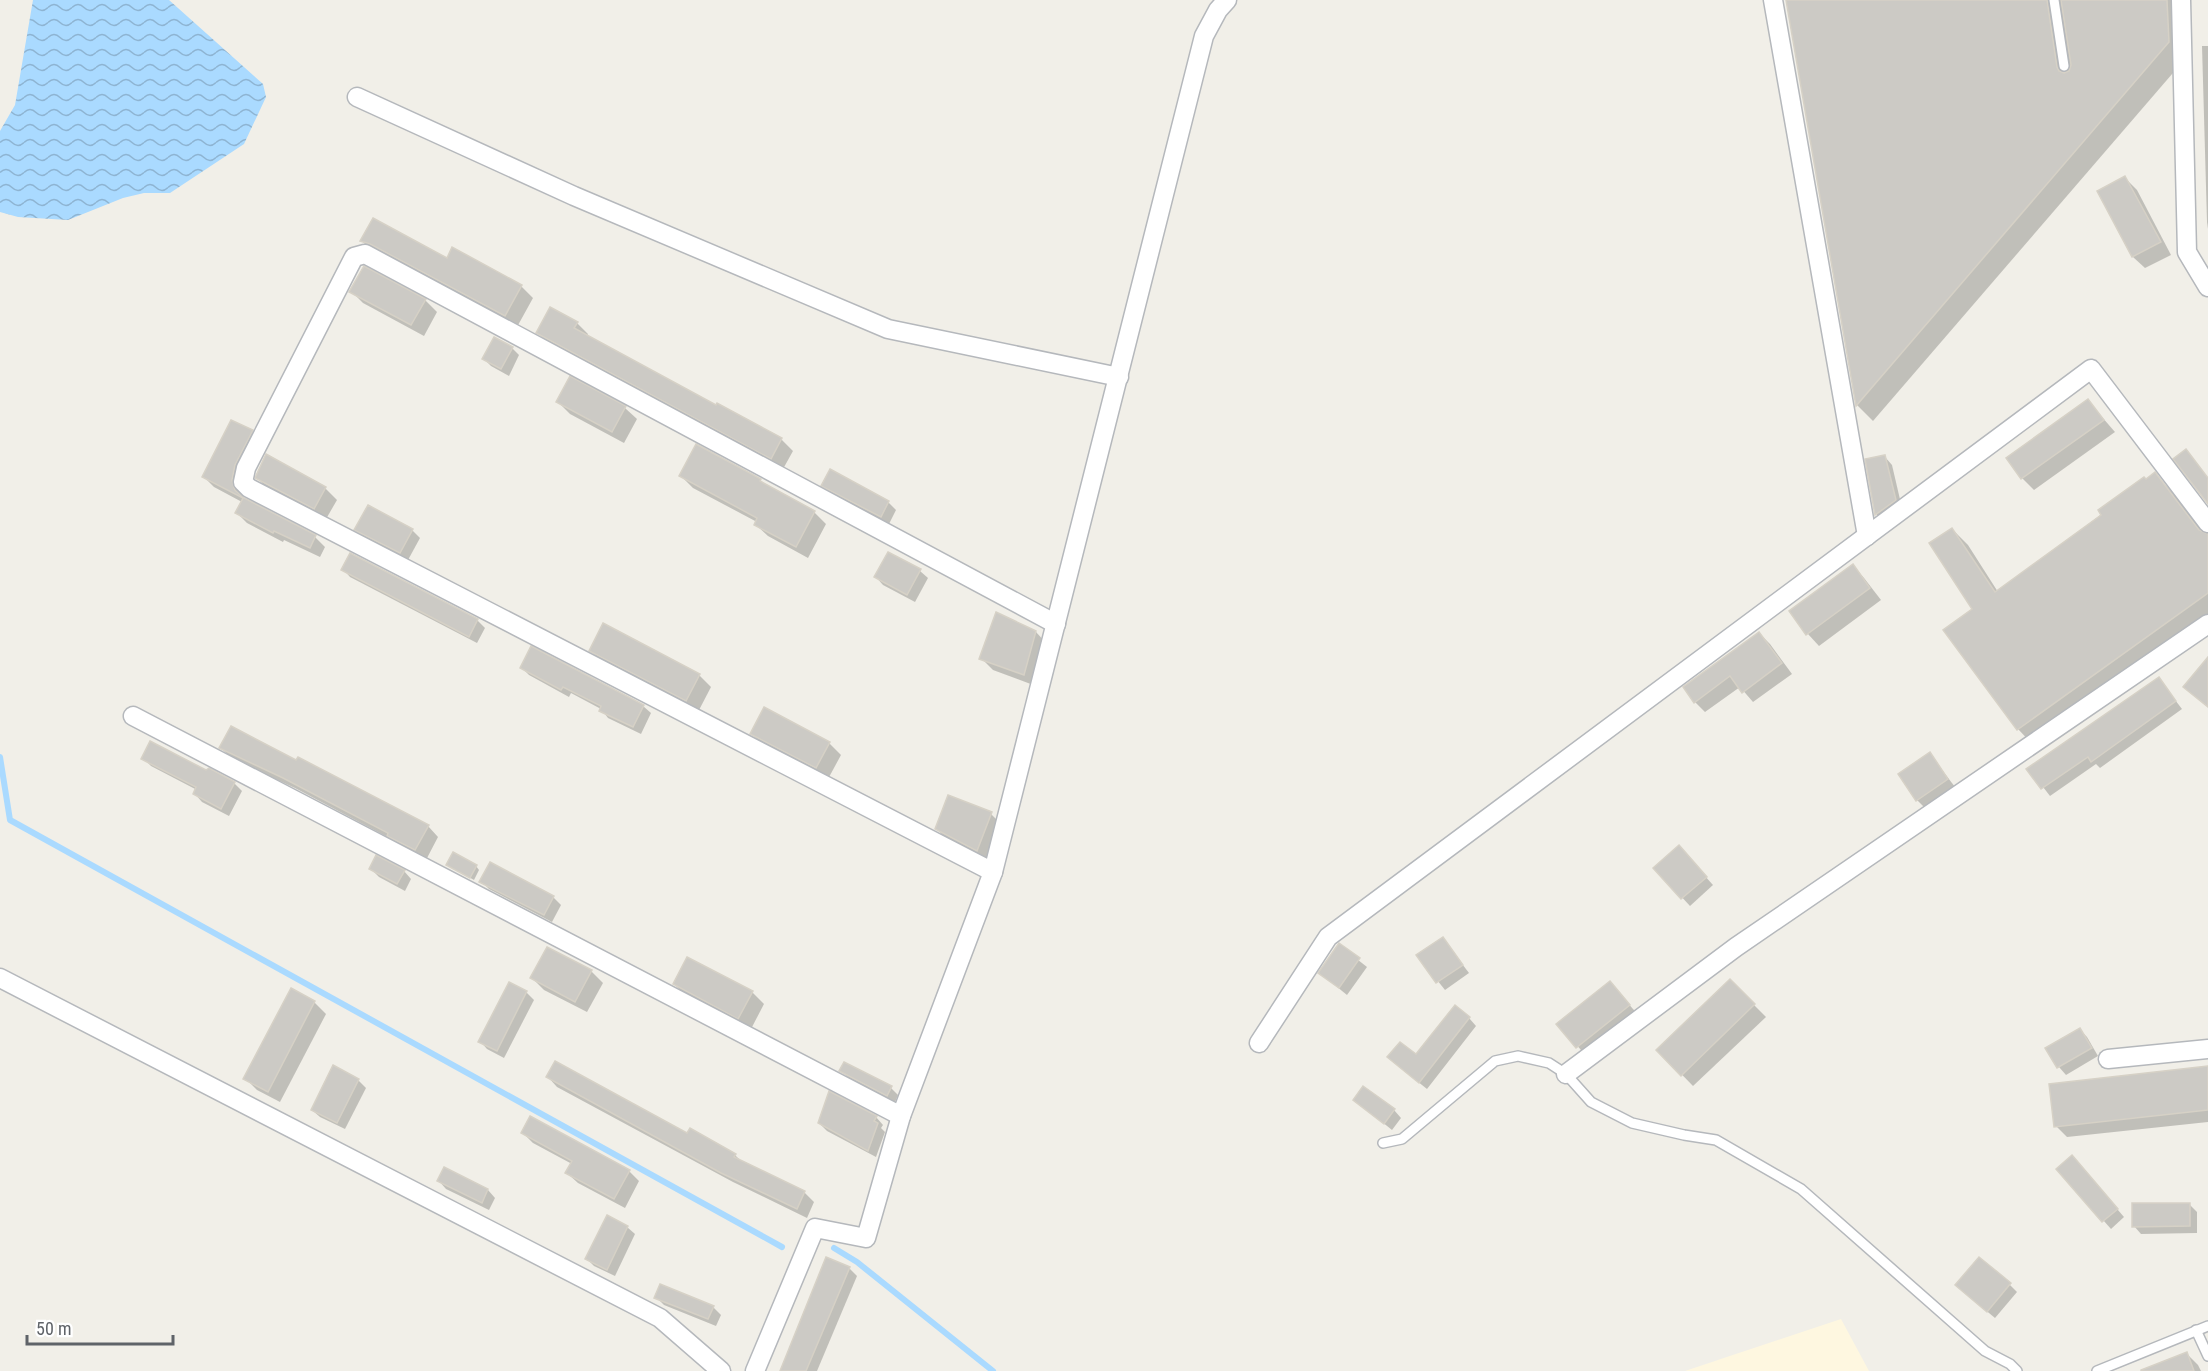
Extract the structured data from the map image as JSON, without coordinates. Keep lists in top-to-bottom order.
{
  "scale_bar": "50 m"
}
